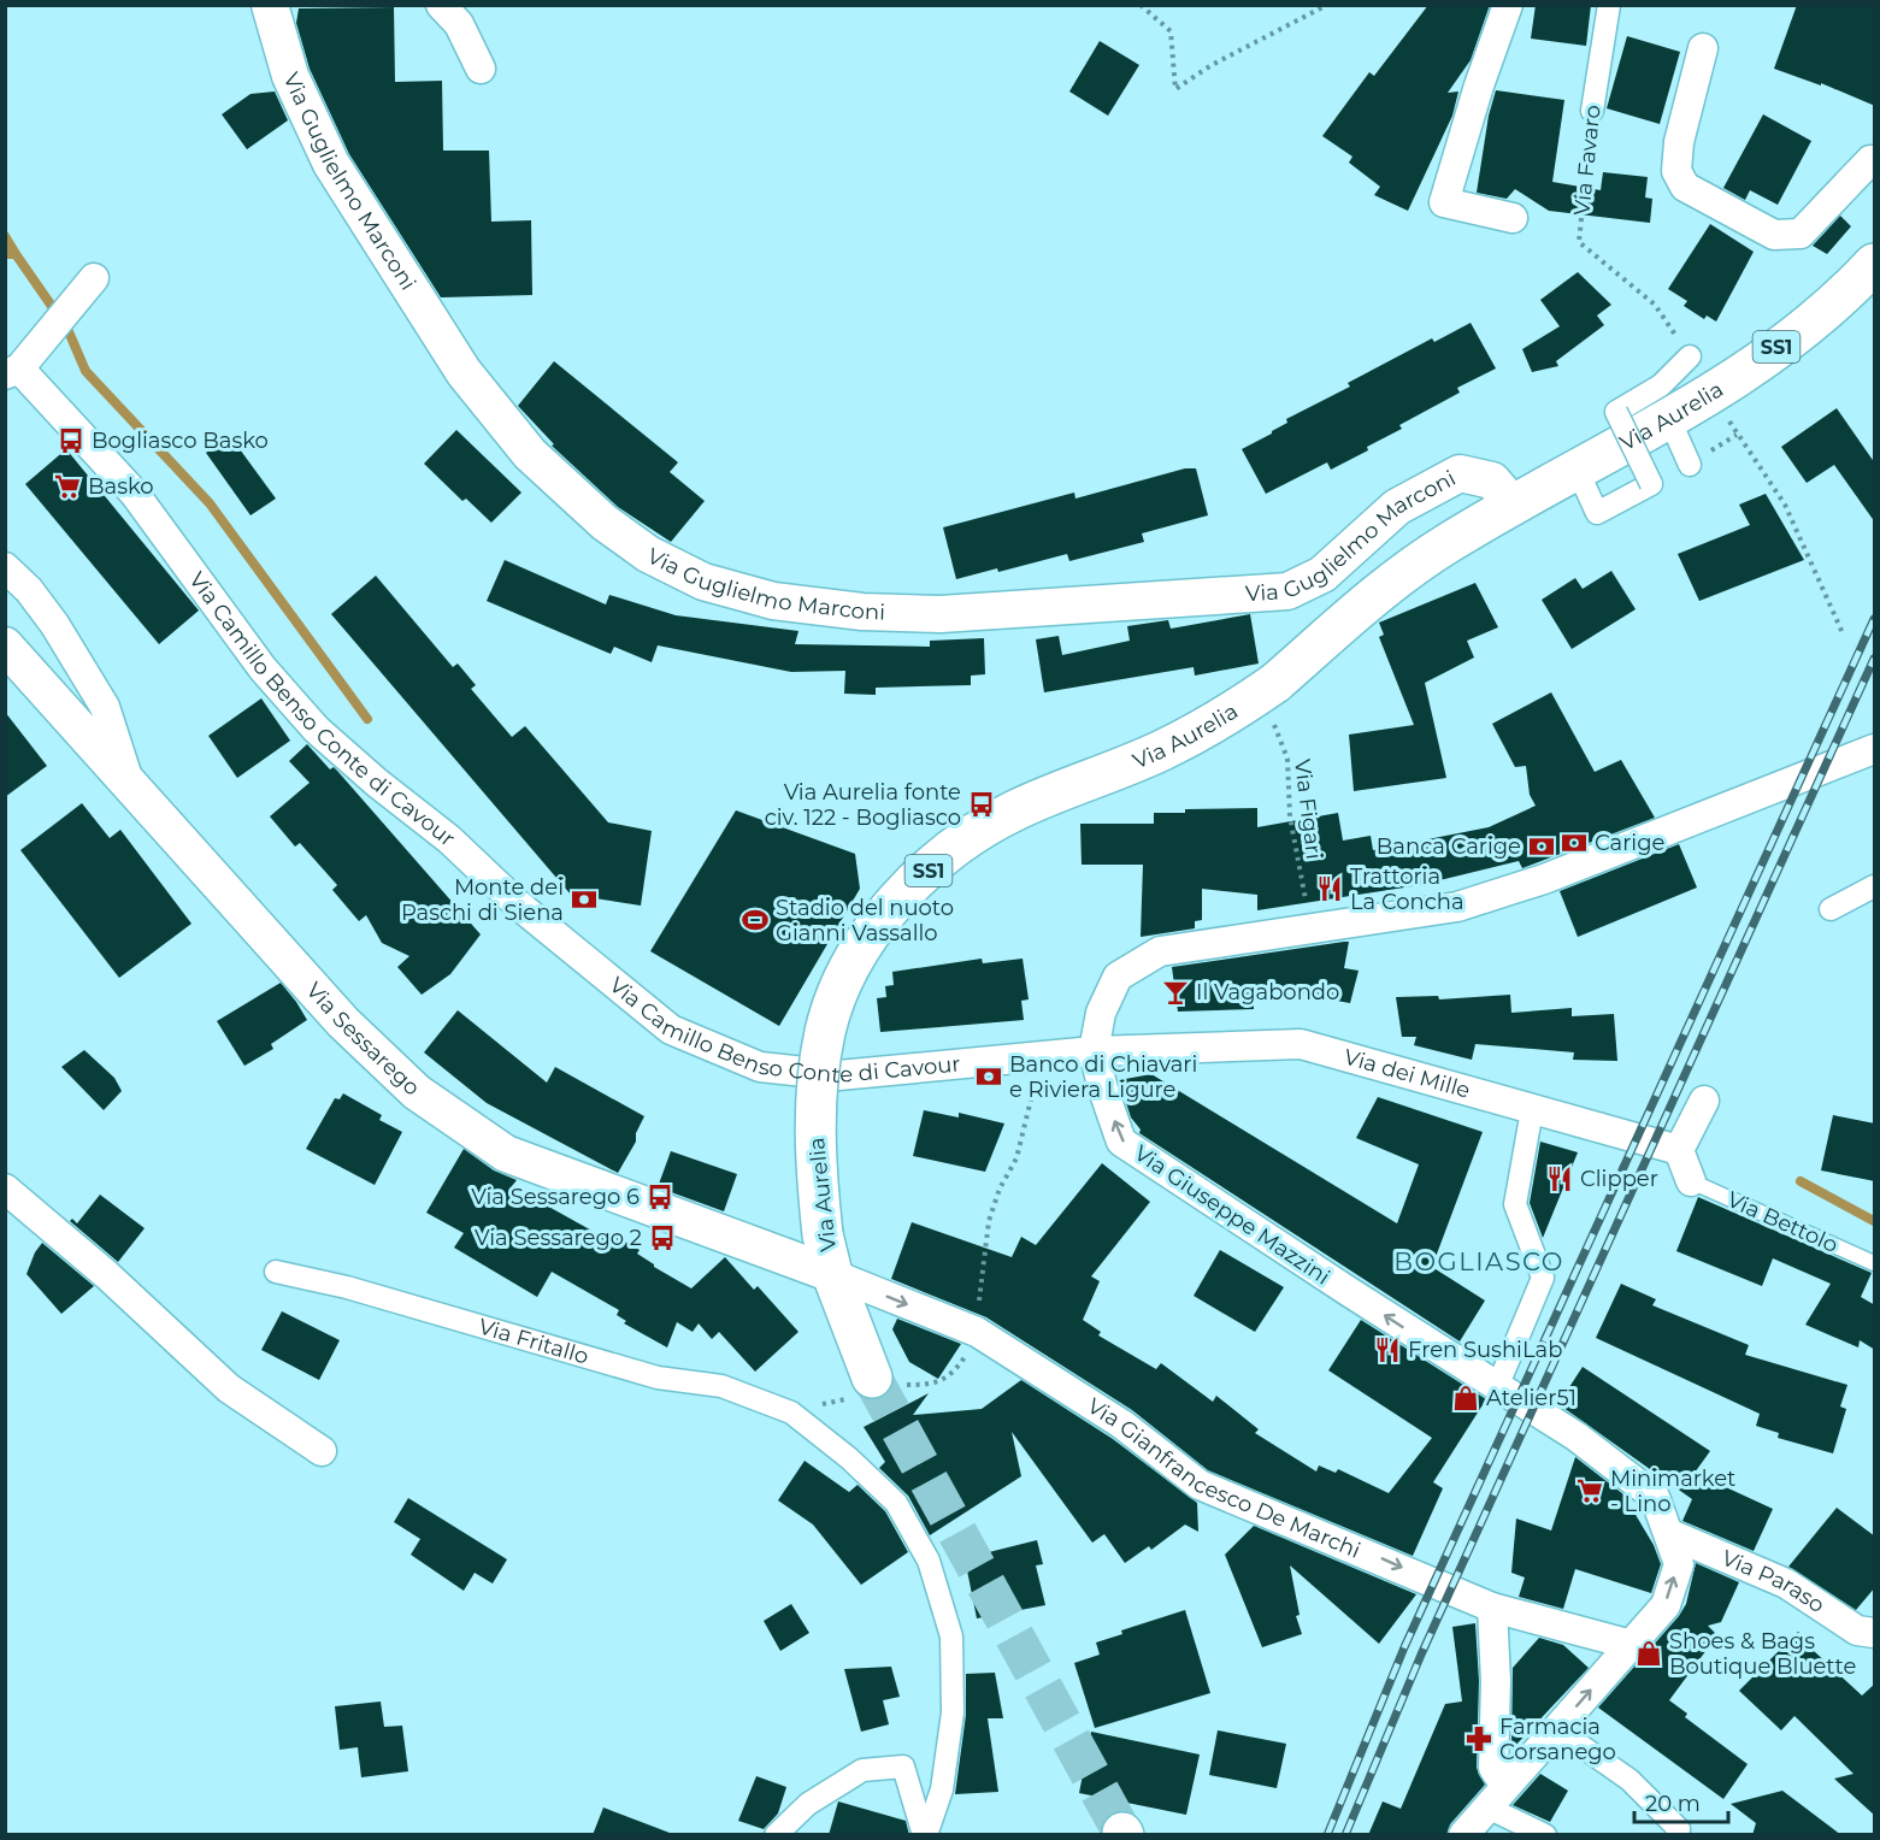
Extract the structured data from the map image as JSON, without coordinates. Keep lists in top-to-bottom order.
{
  "streets": {
    "main road": ["SS1", "Via Aurelia"],
    "street": [
      "Via Favaro",
      "Via Guglielmo Marconi",
      "Via Camillo Benso Conte di Cavour",
      "Via Sessarego",
      "Via dei Mille",
      "Via Giuseppe Mazzini",
      "Via Fritallo",
      "Via Gianfrancesco De Marchi",
      "Via Paraso"
    ],
    "lane": ["Via Bettolo"],
    "path": ["Via Figari"]
  },
  "crossings": [
    ["Via Guglielmo Marconi", "Via Aurelia"],
    ["Via Aurelia", "Via Sessarego"],
    ["Via Aurelia", "Via Gianfrancesco De Marchi"],
    ["Via Camillo Benso Conte di Cavour", "Via dei Mille"],
    ["Via Camillo Benso Conte di Cavour", "Via Giuseppe Mazzini"],
    ["Via Figari", "Via Giuseppe Mazzini"],
    ["Via Sessarego", "Via Gianfrancesco De Marchi"],
    ["Via dei Mille", "Via Giuseppe Mazzini"],
    ["Via Giuseppe Mazzini", "Via Gianfrancesco De Marchi"],
    ["Via Giuseppe Mazzini", "Via Paraso"]
  ],
  "one_way": ["Via Gianfrancesco De Marchi"],
  "districts": ["BOGLIASCO"],
  "places": {
    "bus stop": [
      "Bogliasco Basko",
      "Via Aurelia fonte civ. 122 - Bogliasco",
      "Via Sessarego 6",
      "Via Sessarego 2"
    ],
    "supermarket": ["Basko", "Minimarket - Lino"],
    "bank": [
      "Carige",
      "Banca Carige",
      "Monte dei Paschi di Siena",
      "Banco di Chiavari e Riviera Ligure"
    ],
    "restaurant": ["Trattoria La Concha", "Clipper", "Fren SushiLab"],
    "sports": ["Stadio del nuoto Gianni Vassallo"],
    "bar": ["Il Vagabondo"],
    "shop": ["Atelier51", "Shoes & Bags Boutique Bluette"],
    "pharmacy": ["Farmacia Corsanego"]
  },
  "scale_bar": "20 m"
}
